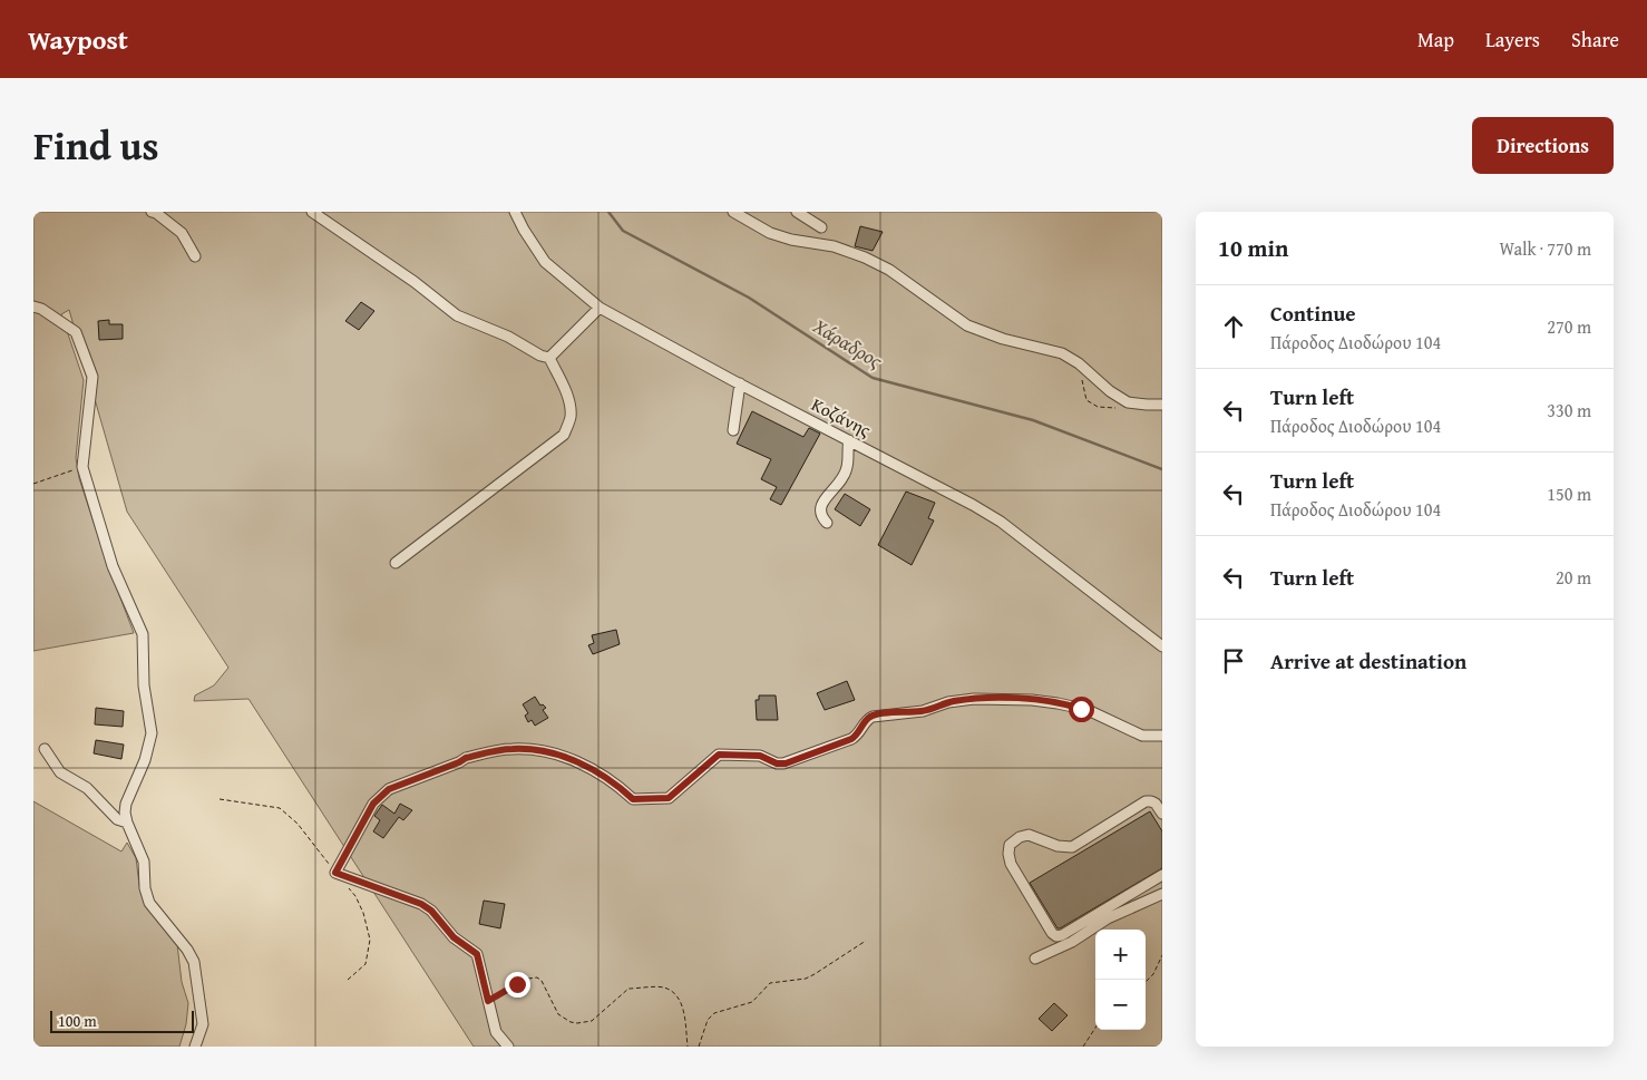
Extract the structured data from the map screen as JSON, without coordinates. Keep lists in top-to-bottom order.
{
  "streets": {
    "street": ["Κοζάνης"]
  },
  "water": ["Χάραδρος"],
  "scale_bar": "100 m",
  "page": {
    "header": "Waypost",
    "nav": ["Map", "Layers", "Share"],
    "title": "Find us",
    "buttons": "Directions",
    "heading": ["10 min", "Walk · 770 m"],
    "list": [
      ["Continue", "Πάροδος Διοδώρου 104", "270 m"],
      ["Turn left", "Πάροδος Διοδώρου 104", "330 m"],
      ["Turn left", "Πάροδος Διοδώρου 104", "150 m"],
      ["Turn left", "20 m"],
      "Arrive at destination"
    ],
    "map_buttons": ["+", "−"],
    "scale": "100 m"
  }
}
